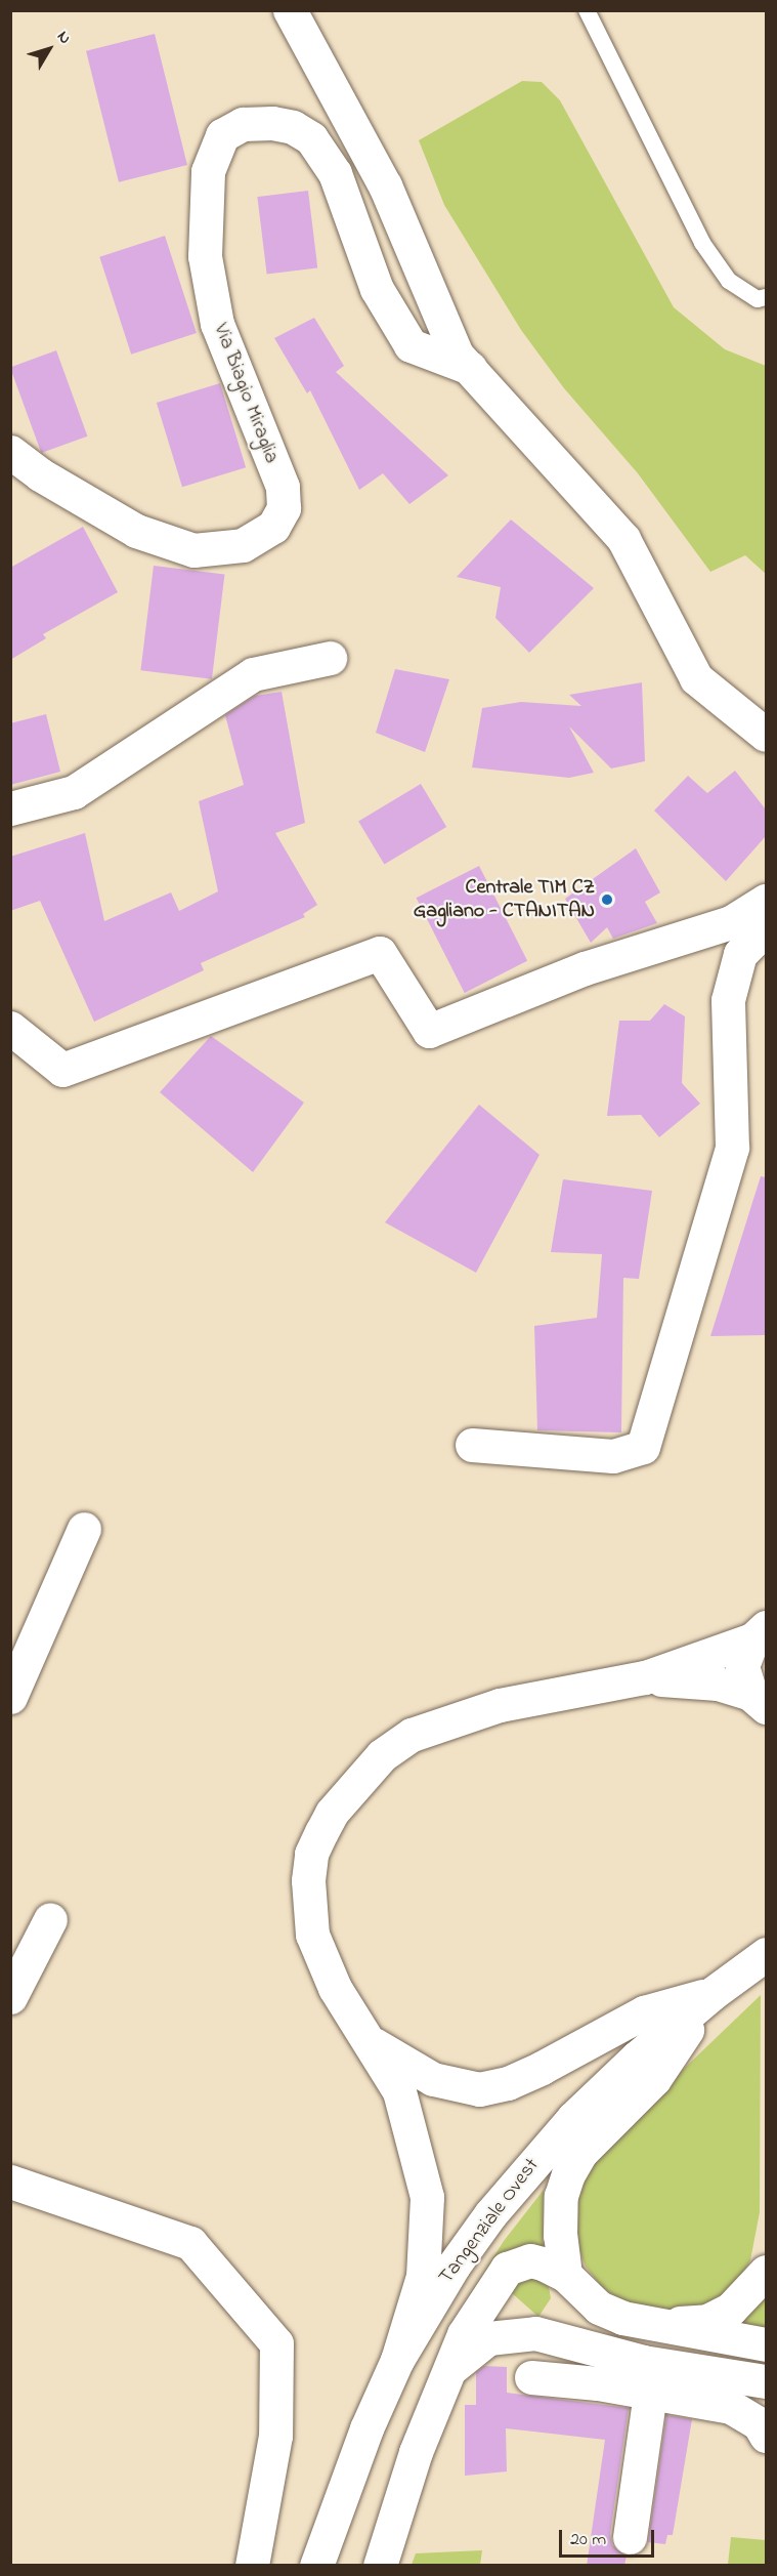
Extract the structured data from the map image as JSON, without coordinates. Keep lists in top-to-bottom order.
{
  "streets": {
    "main road": ["Via Biagio Miraglia", "Tangenziale Ovest"]
  },
  "places": ["Centrale TIM CZ Gagliano - CTANITAN"],
  "scale_bar": "20 m",
  "north": "top right"
}
